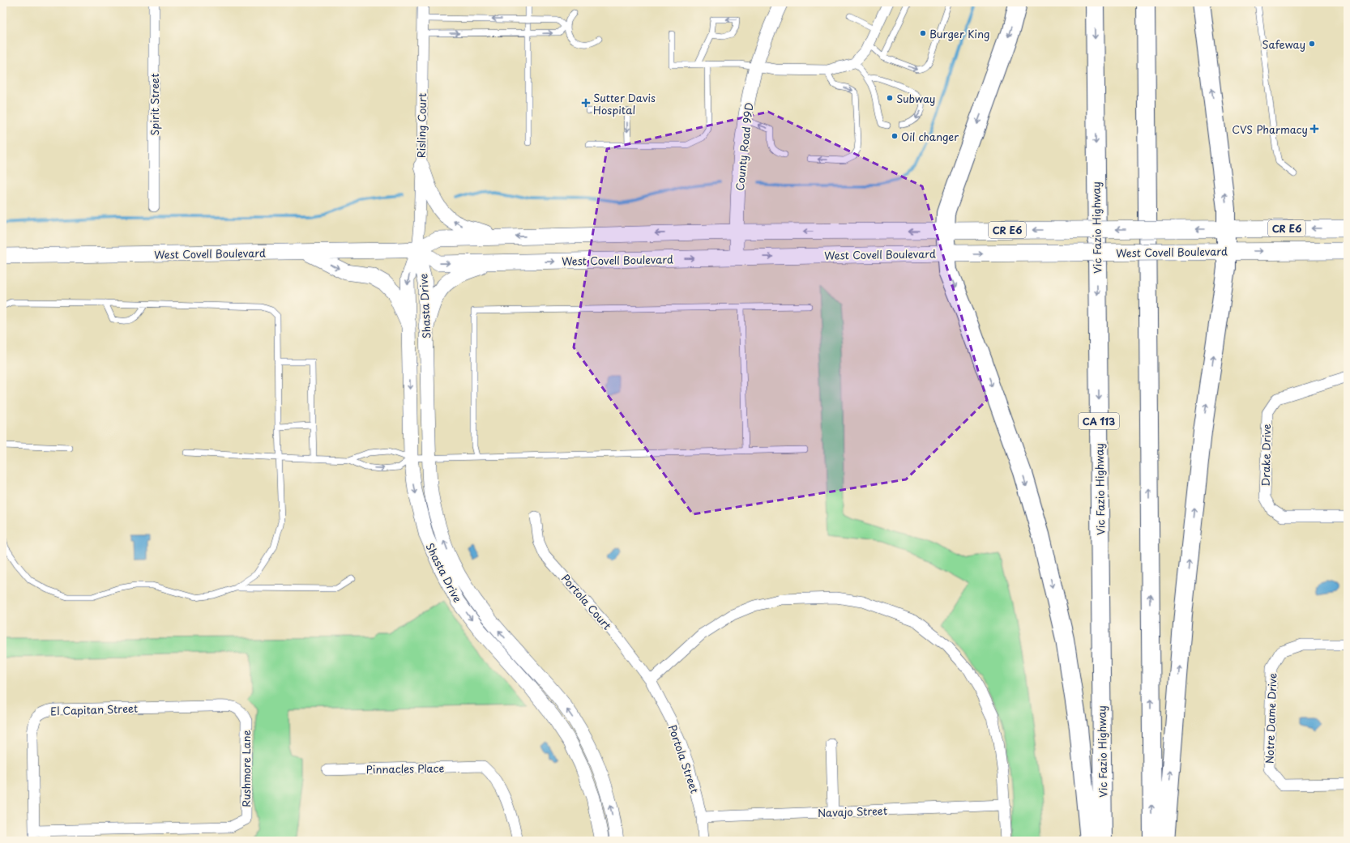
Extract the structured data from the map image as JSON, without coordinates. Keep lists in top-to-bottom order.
{
  "streets": {
    "highway": ["Vic Fazio Highway", "CA 113"],
    "main road": ["CR E6", "West Covell Boulevard"],
    "street": [
      "Spirit Street",
      "Risling Court",
      "County Road 99D",
      "Shasta Drive",
      "Drake Drive",
      "Portola Court",
      "El Capitan Street",
      "Notre Dame Drive",
      "Portola Street",
      "Rushmore Lane",
      "Pinnacles Place",
      "Navajo Street"
    ]
  },
  "crossings": [
    ["Risling Court", "West Covell Boulevard"],
    ["Risling Court", "Shasta Drive"],
    ["County Road 99D", "West Covell Boulevard"],
    ["West Covell Boulevard", "Shasta Drive"],
    ["Portola Court", "Portola Street"],
    ["El Capitan Street", "Rushmore Lane"],
    ["Portola Street", "Navajo Street"]
  ],
  "places": {
    "other": [
      "Burger King",
      "Safeway",
      "Subway",
      "Oil changer"
    ],
    "health": ["Sutter Davis Hospital", "CVS Pharmacy"]
  }
}
